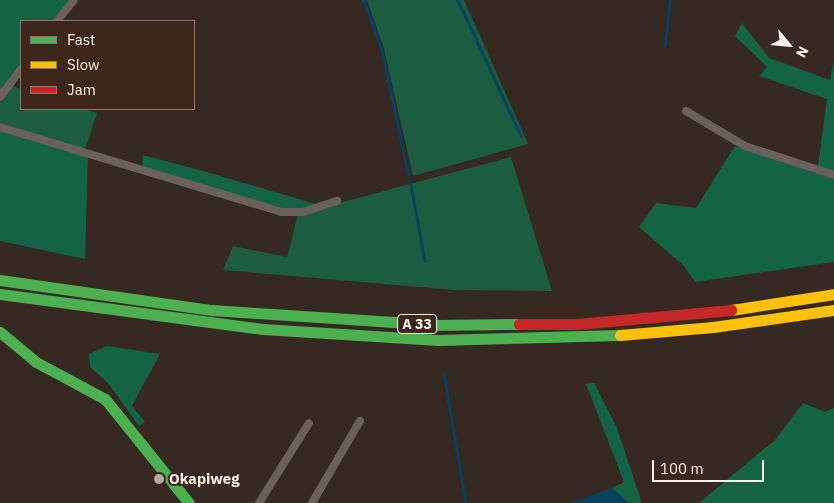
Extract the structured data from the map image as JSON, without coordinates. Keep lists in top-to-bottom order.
{
  "streets": {
    "main road": ["A 33"]
  },
  "places": ["Okapiweg"],
  "legend": ["Fast", "Slow", "Jam"],
  "scale_bar": "100 m",
  "north": "bottom right"
}
